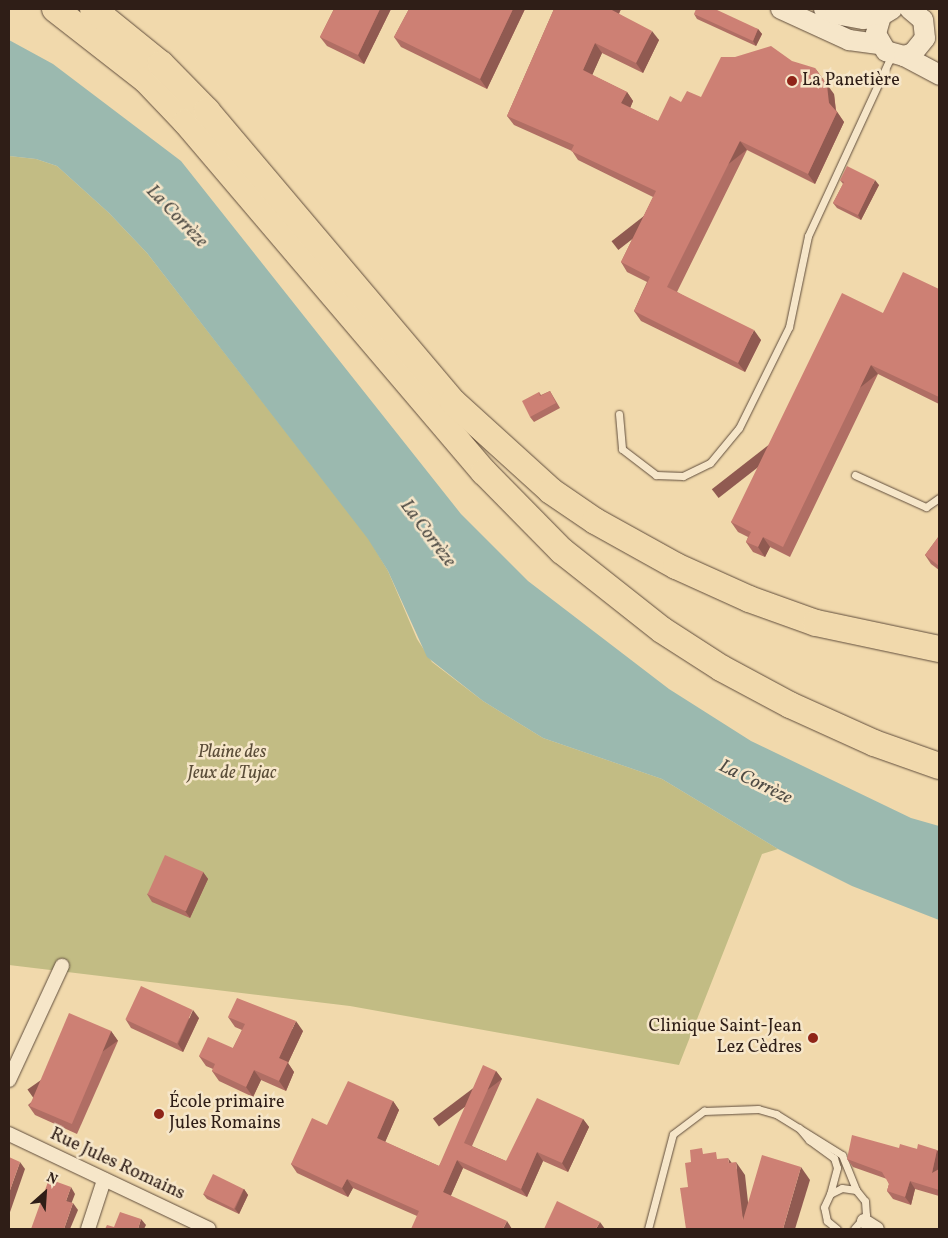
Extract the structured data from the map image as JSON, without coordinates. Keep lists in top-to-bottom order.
{
  "streets": {
    "street": ["Rue Jules Romains"]
  },
  "water": ["La Corrèze"],
  "parks": ["Plaine des Jeux de Tujac"],
  "places": ["La Panetière", "Clinique Saint-Jean Lez Cèdres", "École primaire Jules Romains"],
  "north": "top right"
}
